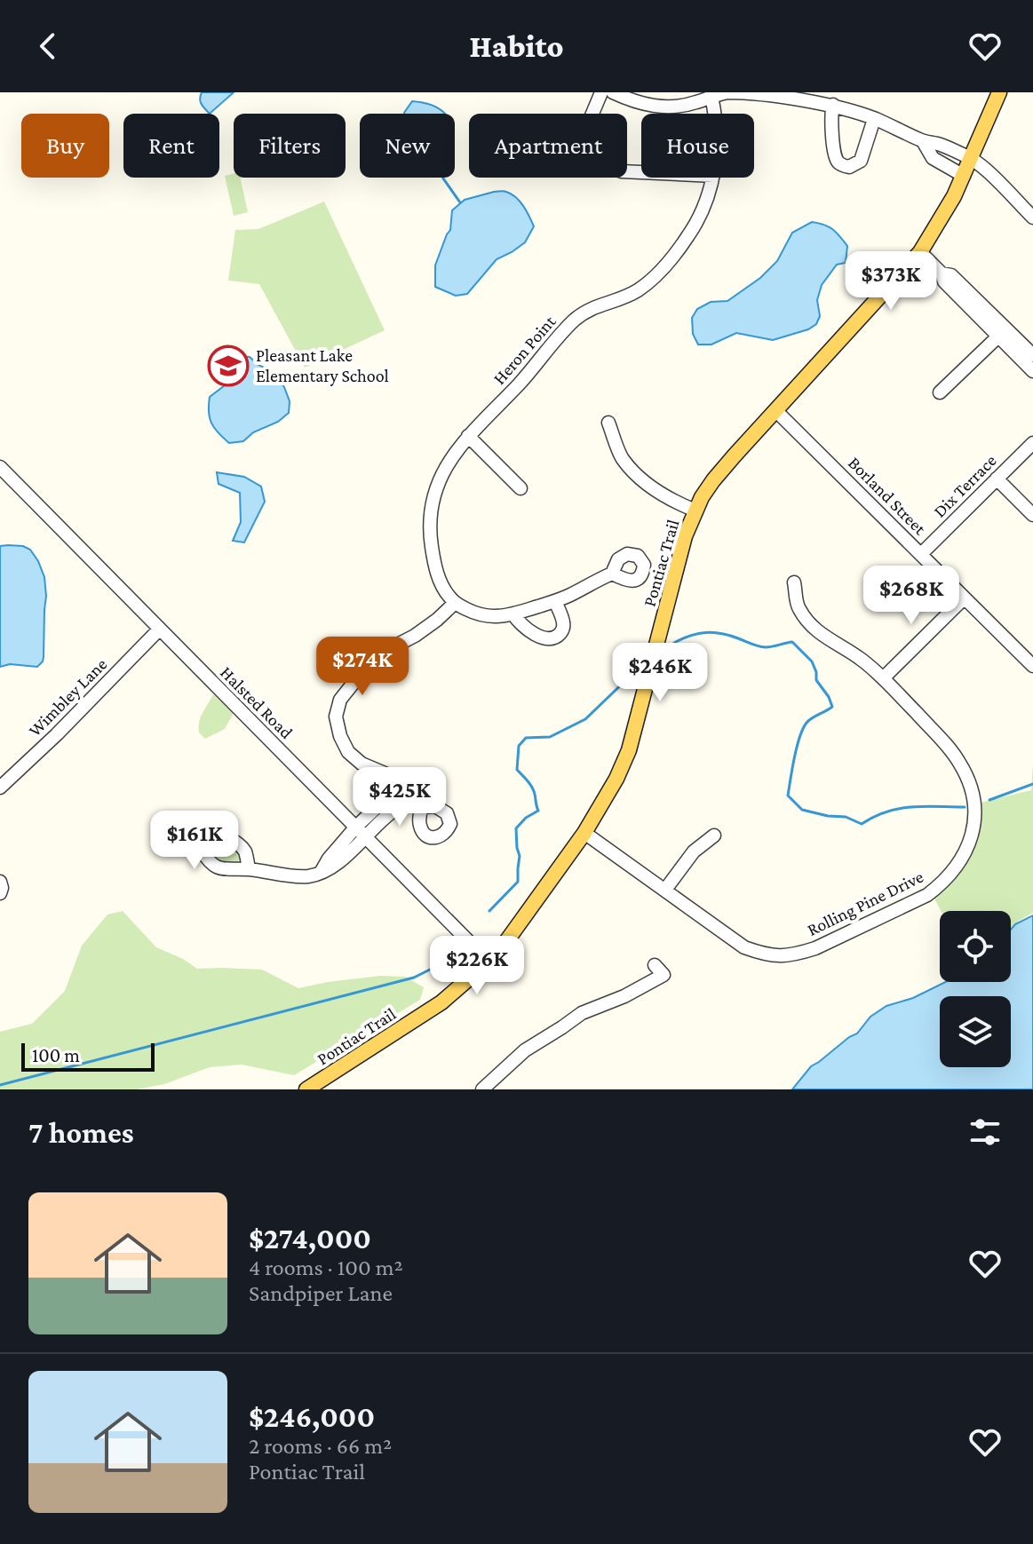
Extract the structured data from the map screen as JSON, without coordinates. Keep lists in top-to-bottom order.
{
  "streets": {
    "main road": ["Pontiac Trail"],
    "street": [
      "Heron Point",
      "Dix Terrace",
      "Borland Street",
      "Wimbley Lane",
      "Halsted Road",
      "Rolling Pine Drive"
    ]
  },
  "crossings": [
    ["Dix Terrace", "Borland Street"],
    ["Borland Street", "Pontiac Trail"],
    ["Pontiac Trail", "Halsted Road"],
    ["Pontiac Trail", "Rolling Pine Drive"],
    ["Wimbley Lane", "Halsted Road"]
  ],
  "places": {
    "school or university": ["Pleasant Lake Elementary School"]
  },
  "scale_bar": "100 m",
  "page": {
    "header": "Habito",
    "chip": [
      "Buy",
      "Rent",
      "Filters",
      "New",
      "Apartment",
      "House"
    ],
    "price": [
      "$373K",
      "$268K",
      "$274K",
      "$246K",
      "$425K",
      "$161K",
      "$226K"
    ],
    "scale": "100 m",
    "heading": "7 homes",
    "list": [
      {
        "name": "$274,000",
        "note": "4 rooms · 100 m² · Sandpiper Lane"
      },
      {
        "name": "$246,000",
        "note": "2 rooms · 66 m² · Pontiac Trail"
      }
    ]
  }
}
